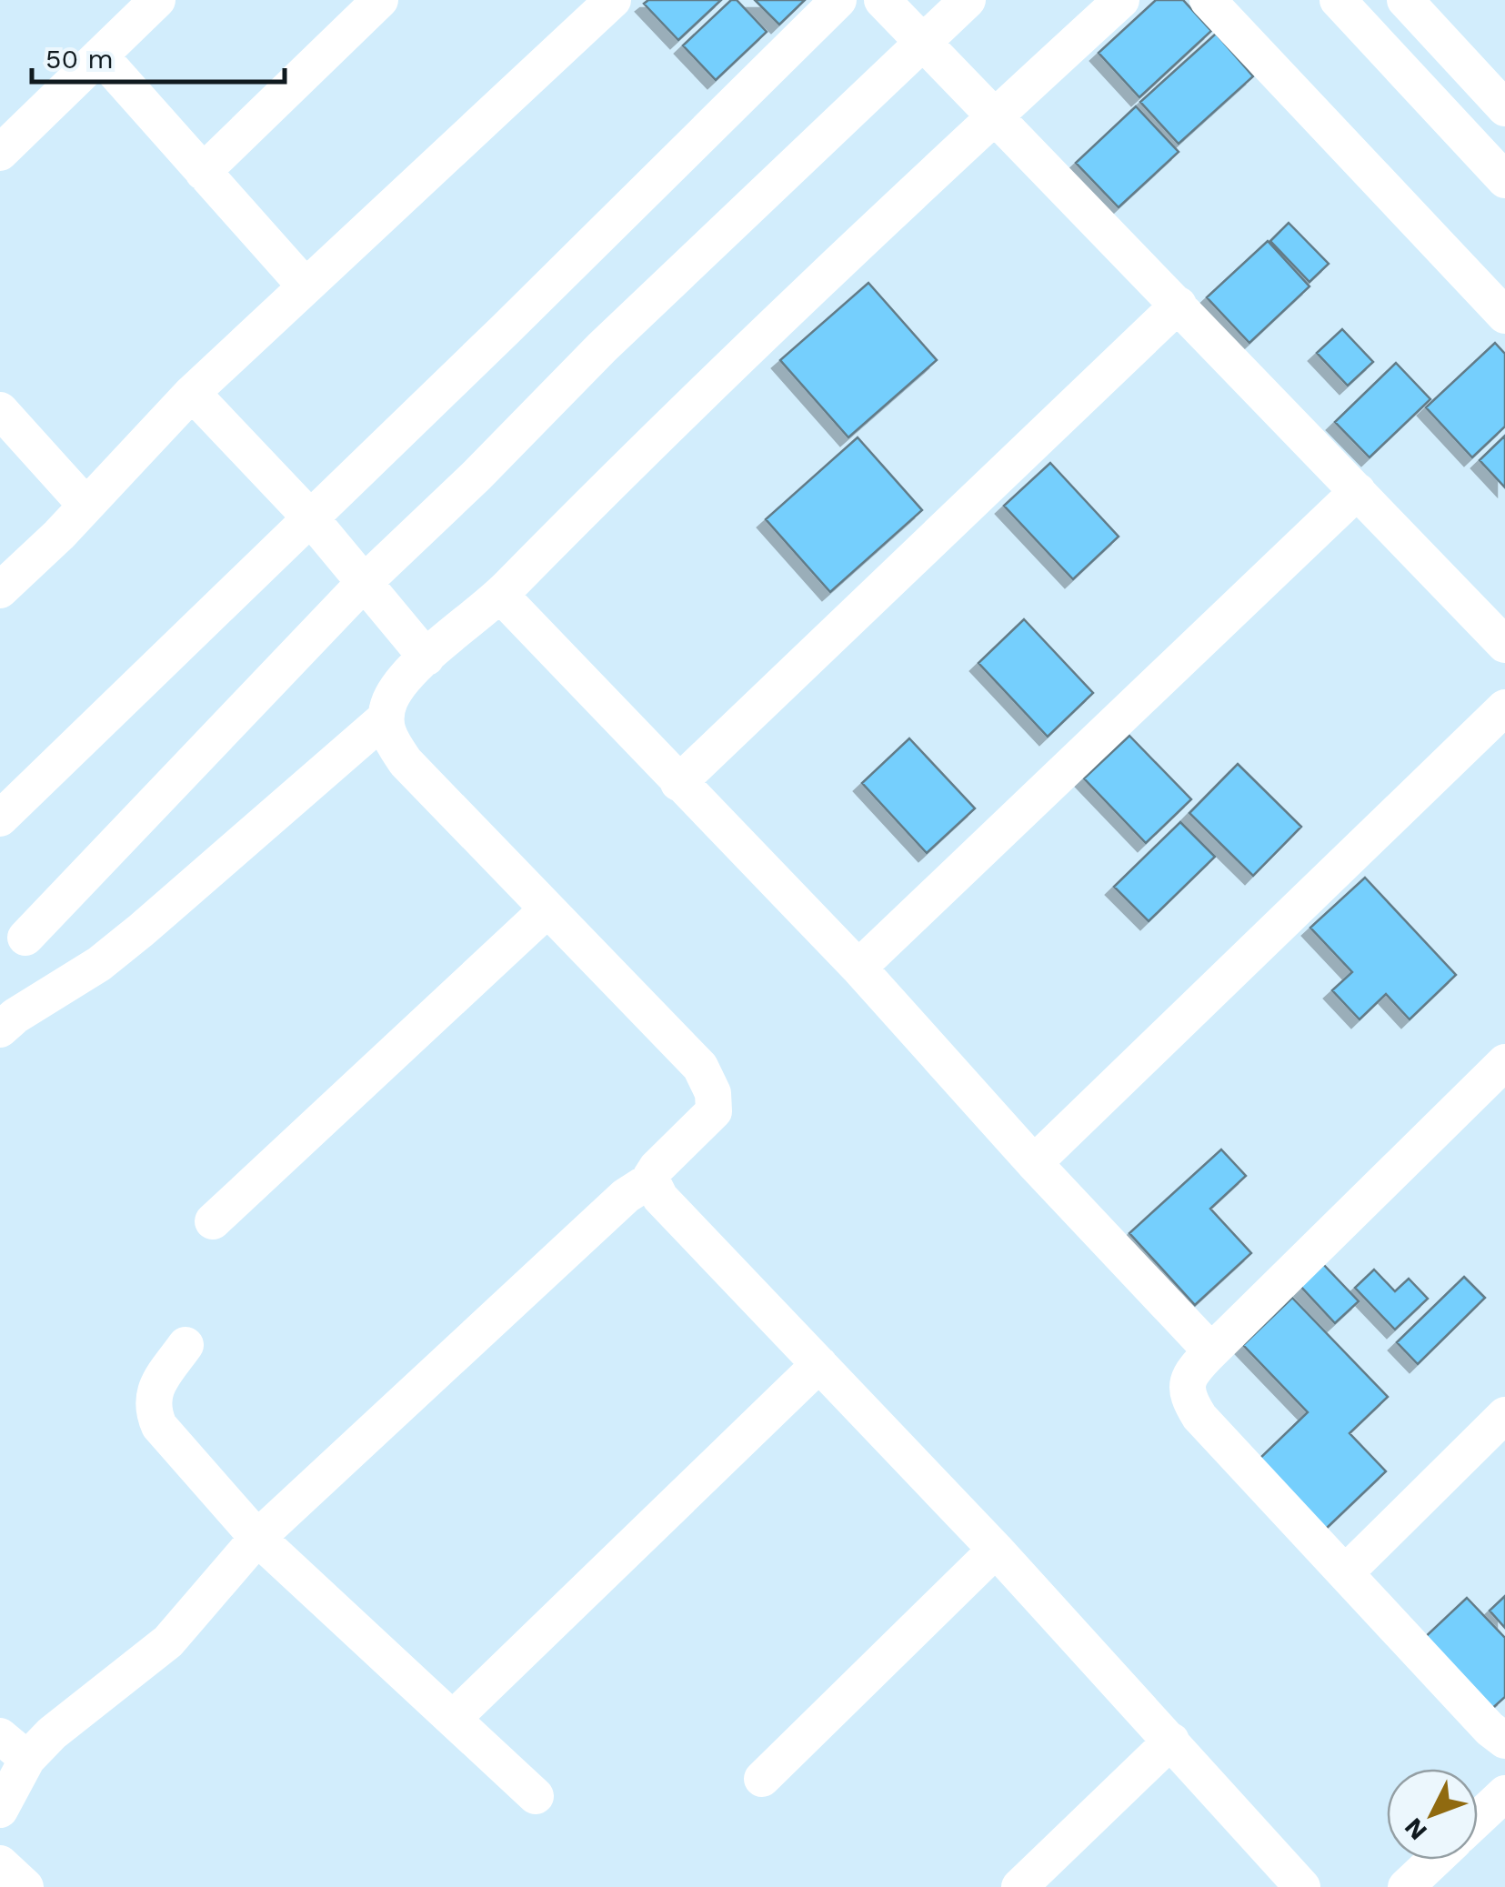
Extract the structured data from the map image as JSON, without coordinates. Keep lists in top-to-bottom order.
{
  "scale_bar": "50 m",
  "north": "bottom left"
}
